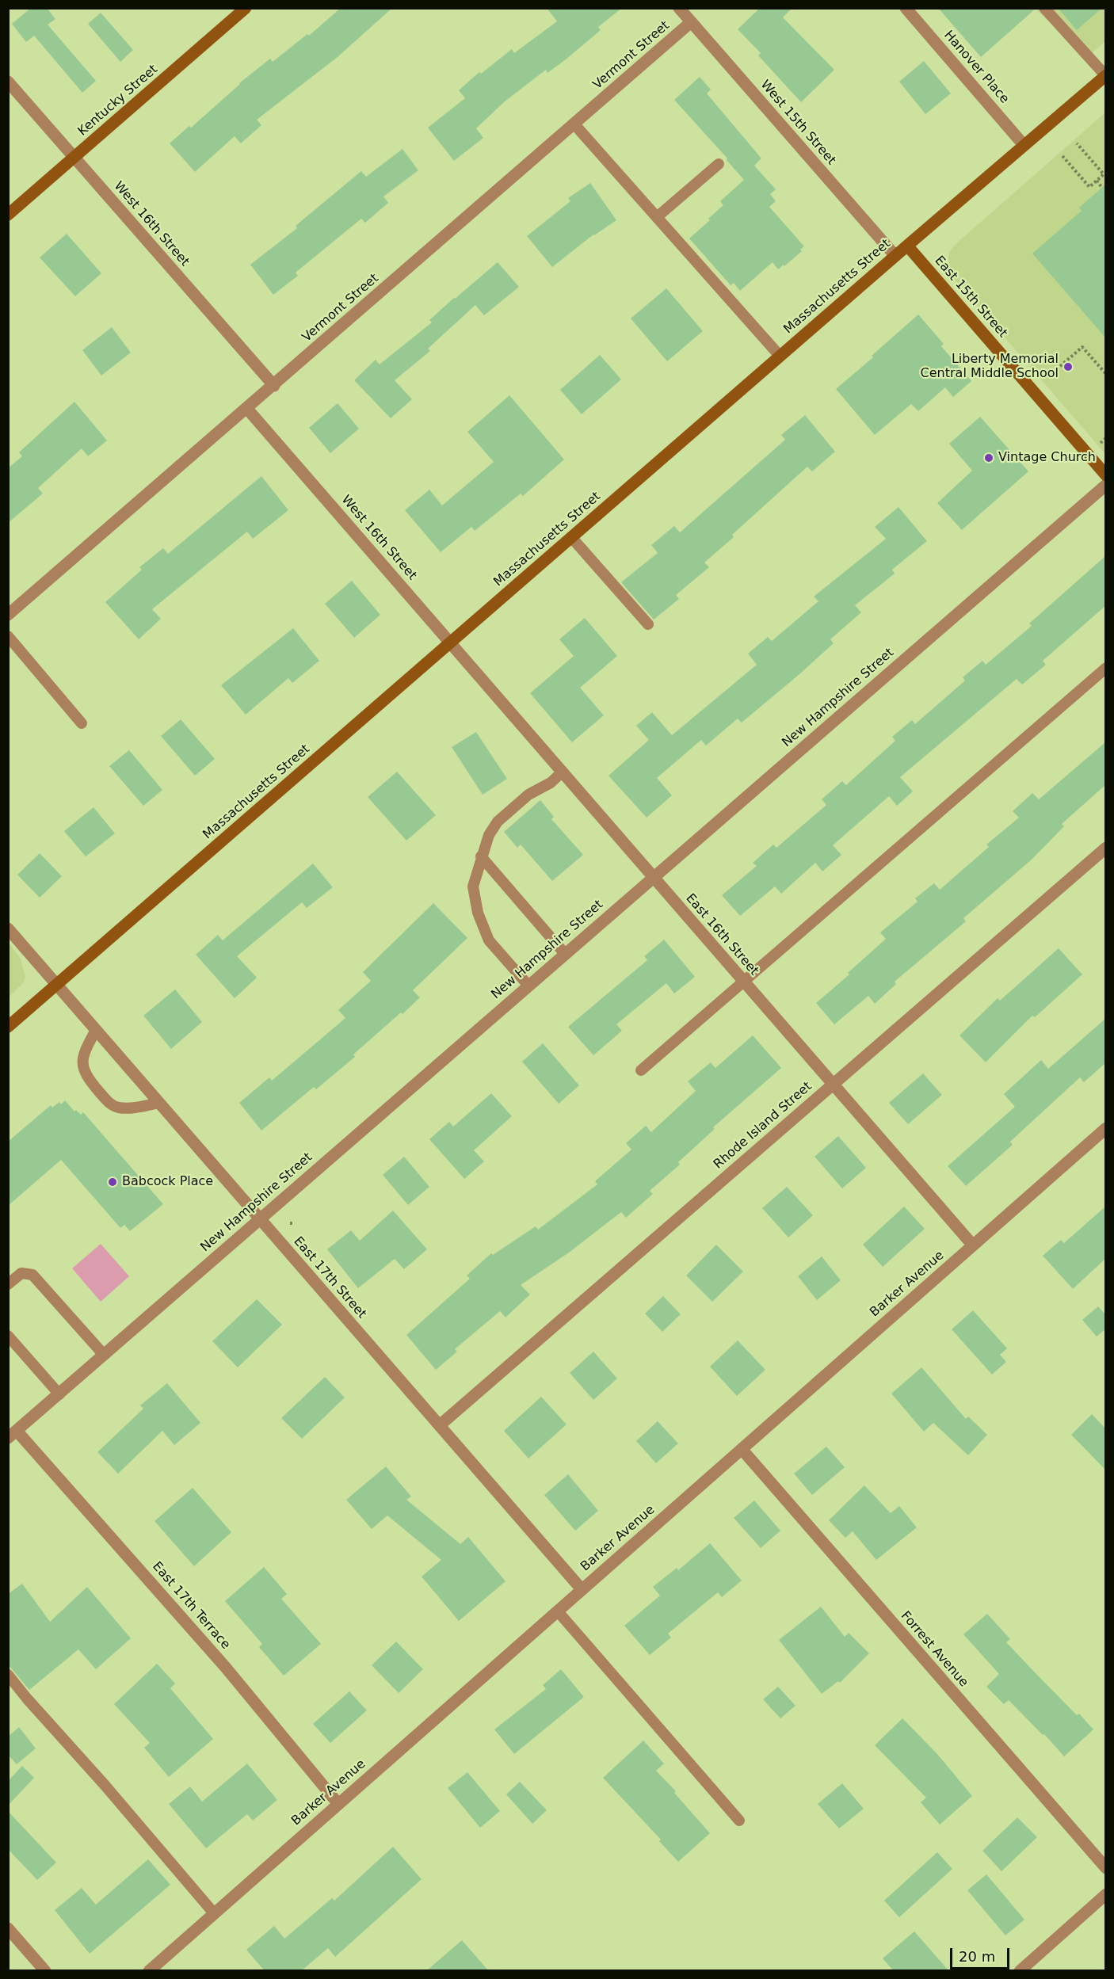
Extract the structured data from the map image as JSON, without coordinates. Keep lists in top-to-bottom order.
{
  "streets": {
    "main road": ["Kentucky Street", "Massachusetts Street", "East 15th Street"],
    "street": [
      "Vermont Street",
      "Hanover Place",
      "West 15th Street",
      "West 16th Street",
      "New Hampshire Street",
      "East 16th Street",
      "Rhode Island Street",
      "East 17th Street",
      "Barker Avenue",
      "East 17th Terrace",
      "Forrest Avenue"
    ]
  },
  "crossings": [
    ["Vermont Street", "West 15th Street"],
    ["Vermont Street", "West 16th Street"],
    ["Hanover Place", "Massachusetts Street"],
    ["Kentucky Street", "West 16th Street"],
    ["West 15th Street", "Massachusetts Street"],
    ["West 16th Street", "Massachusetts Street"],
    ["West 16th Street", "East 16th Street"],
    ["Massachusetts Street", "East 15th Street"],
    ["Massachusetts Street", "East 16th Street"],
    ["Massachusetts Street", "East 17th Street"],
    ["New Hampshire Street", "East 16th Street"],
    ["New Hampshire Street", "East 17th Street"],
    ["New Hampshire Street", "East 17th Terrace"],
    ["East 16th Street", "Rhode Island Street"],
    ["East 16th Street", "Barker Avenue"],
    ["Rhode Island Street", "East 17th Street"],
    ["East 17th Street", "Barker Avenue"],
    ["Barker Avenue", "East 17th Terrace"],
    ["Barker Avenue", "Forrest Avenue"]
  ],
  "places": ["Liberty Memorial Central Middle School", "Vintage Church", "Babcock Place"],
  "scale_bar": "20 m"
}
